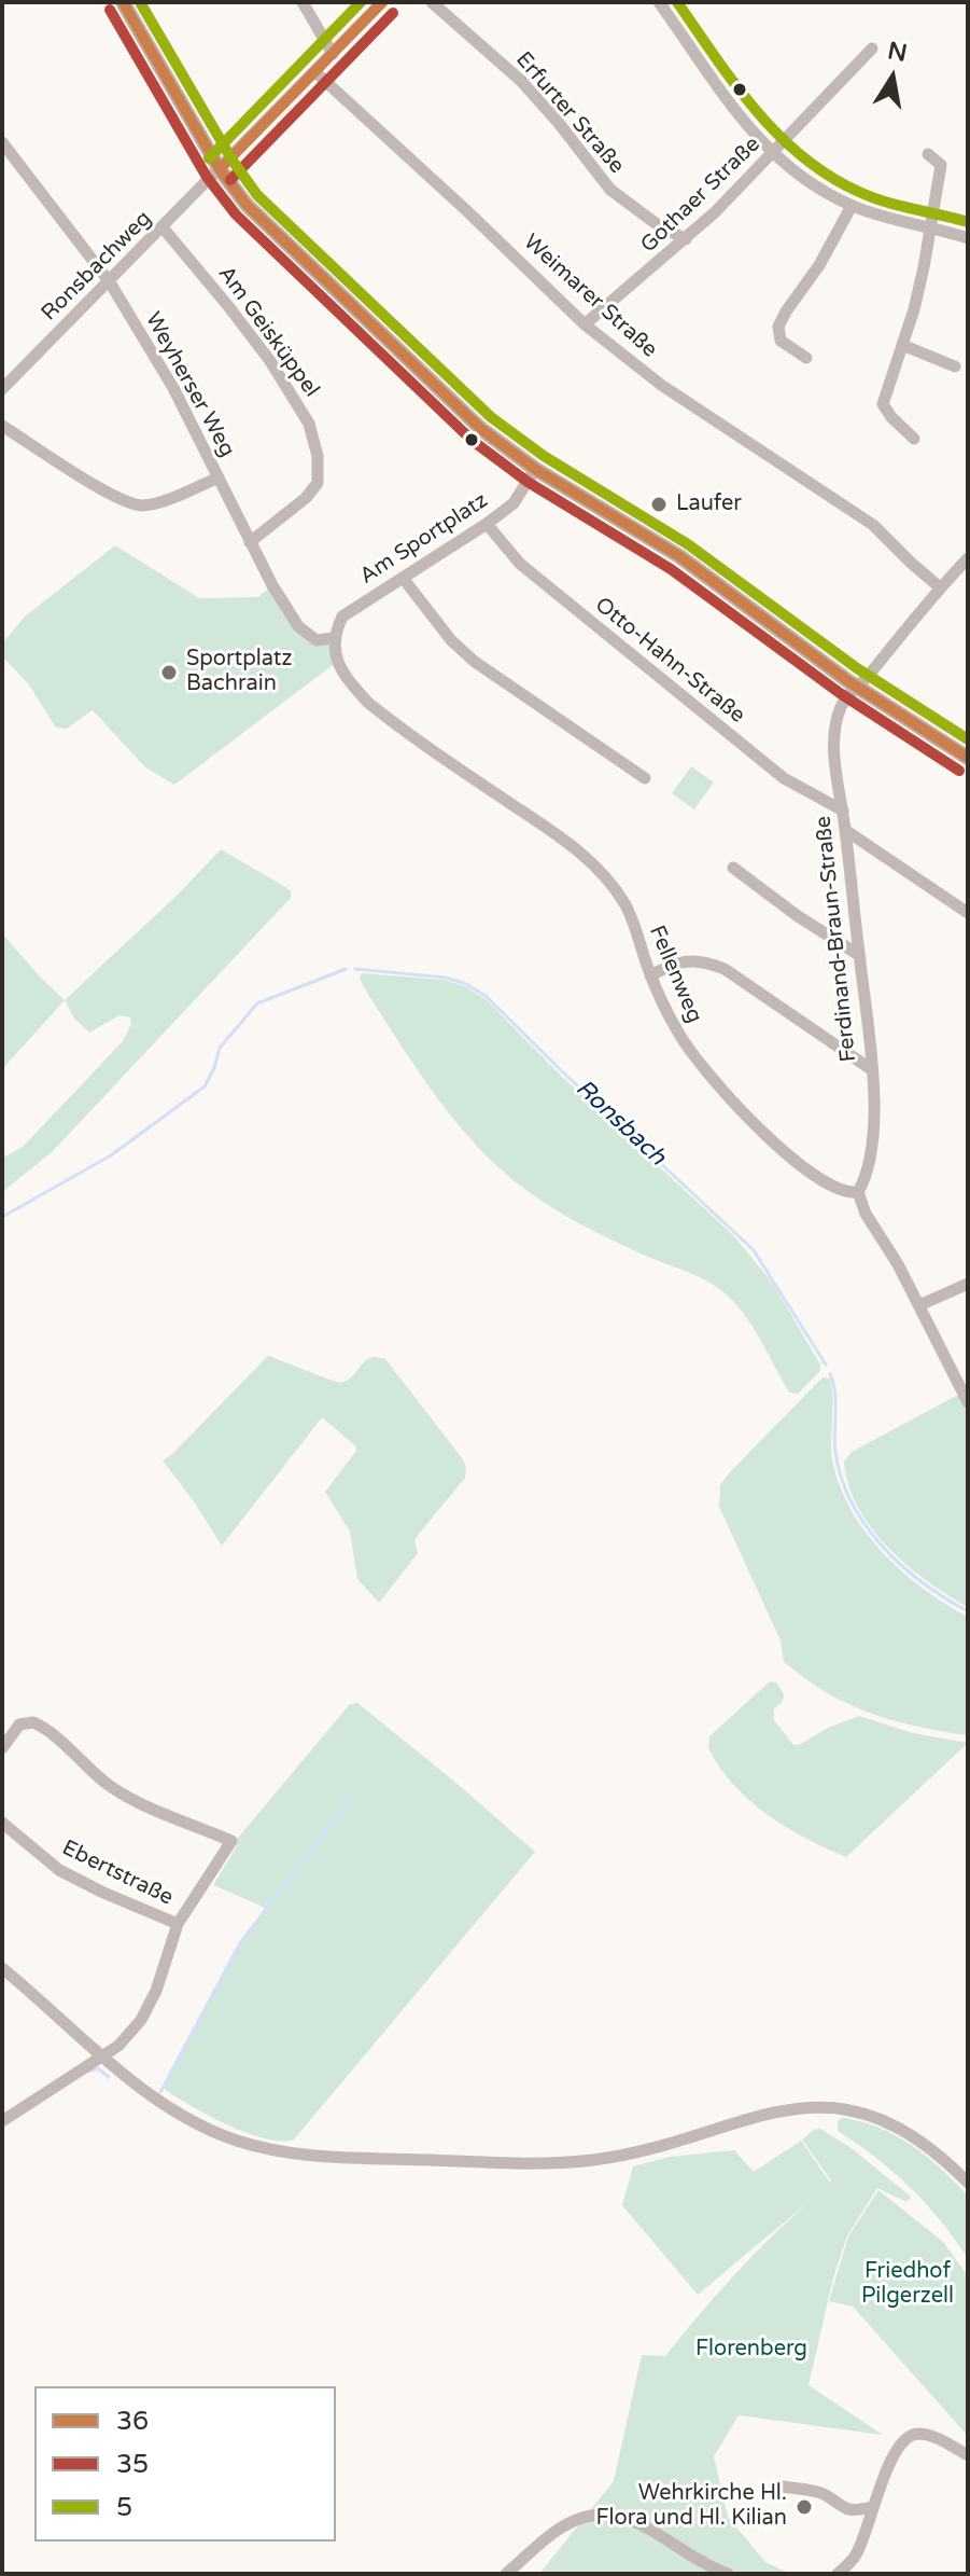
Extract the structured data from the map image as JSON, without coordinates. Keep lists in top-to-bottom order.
{
  "streets": {
    "street": [
      "Erfurter Straße",
      "Gothaer Straße",
      "Ronsbachweg",
      "Weimarer Straße",
      "Am Geisküppel",
      "Weyherser Weg",
      "Am Sportplatz",
      "Otto-Hahn-Straße",
      "Ferdinand-Braun-Straße",
      "Fellenweg",
      "Ebertstraße"
    ]
  },
  "crossings": [
    ["Erfurter Straße", "Gothaer Straße"],
    ["Gothaer Straße", "Weimarer Straße"],
    ["Ronsbachweg", "Weimarer Straße"],
    ["Ronsbachweg", "Am Geisküppel"],
    ["Ronsbachweg", "Weyherser Weg"],
    ["Weimarer Straße", "Ferdinand-Braun-Straße"],
    ["Am Geisküppel", "Weyherser Weg"],
    ["Weyherser Weg", "Am Sportplatz"],
    ["Weyherser Weg", "Fellenweg"],
    ["Am Sportplatz", "Otto-Hahn-Straße"],
    ["Am Sportplatz", "Fellenweg"],
    ["Otto-Hahn-Straße", "Ferdinand-Braun-Straße"],
    ["Ferdinand-Braun-Straße", "Fellenweg"]
  ],
  "water": ["Ronsbach"],
  "parks": ["Friedhof Pilgerzell", "Florenberg"],
  "places": ["Laufer", "Sportplatz Bachrain", "Wehrkirche Hl. Flora und Hl. Kilian"],
  "lines": ["transit line 36", "transit line 5", "transit line 35"],
  "legend": ["36", "35", "5"],
  "north": "top"
}
